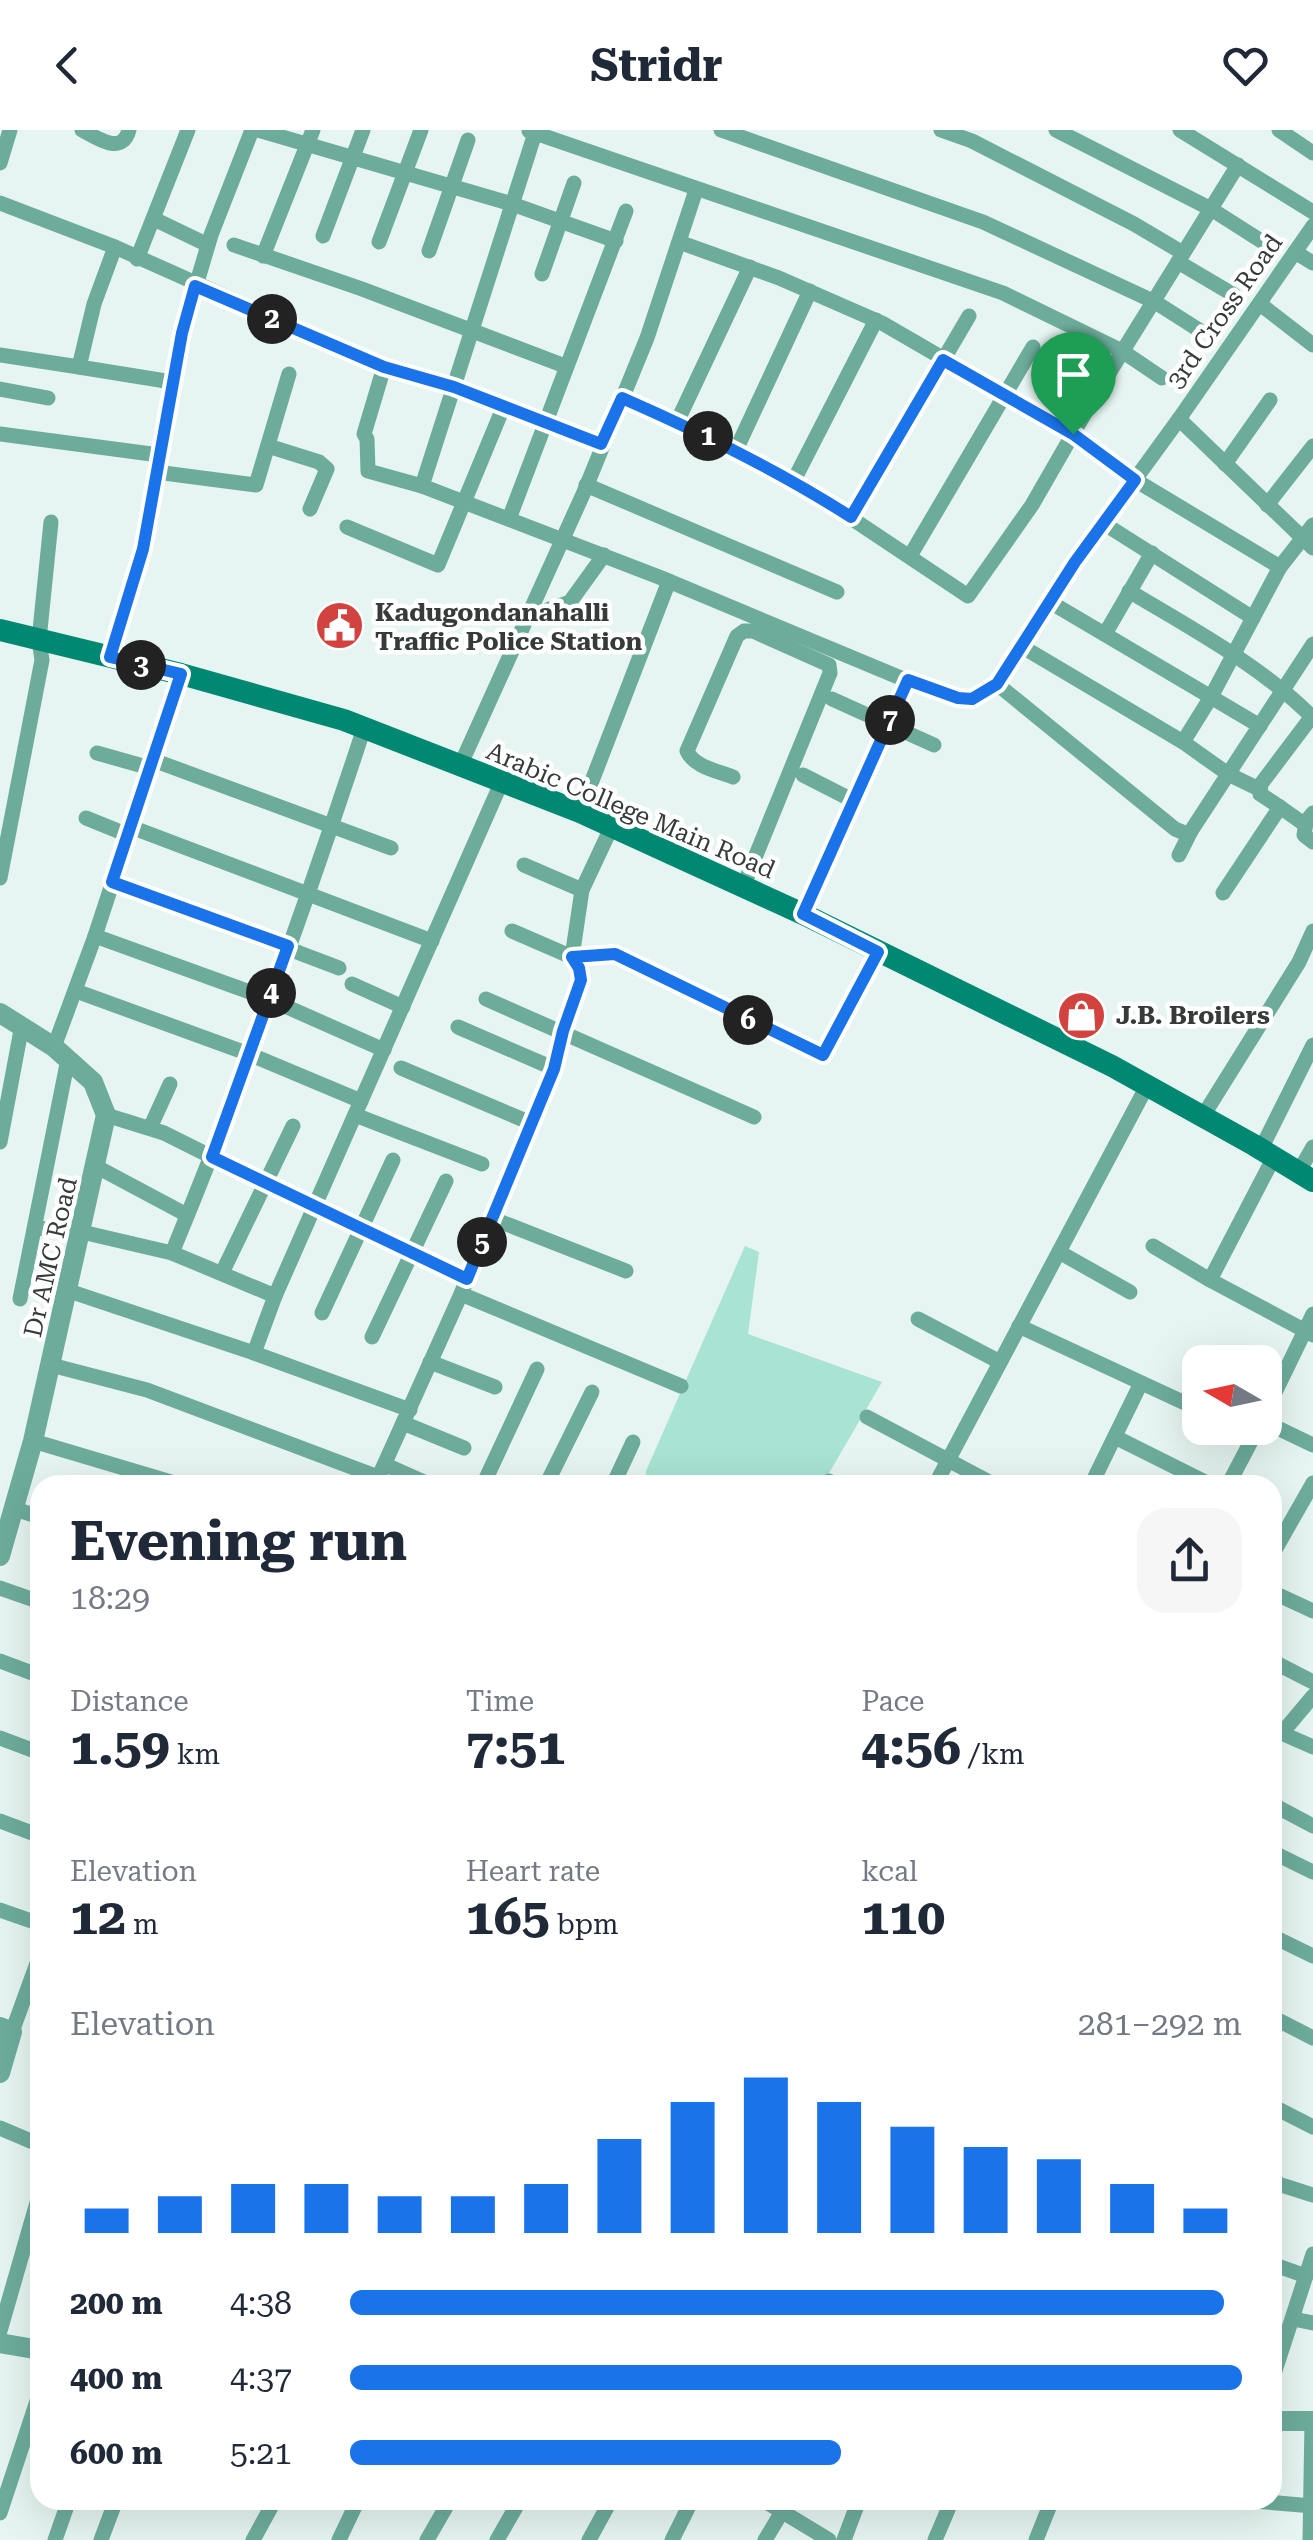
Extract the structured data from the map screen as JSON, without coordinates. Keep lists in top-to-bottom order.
{
  "streets": {
    "main road": ["Arabic College Main Road"],
    "street": ["3rd Cross Road", "Dr AMC Road"]
  },
  "places": {
    "public building": ["Kadugondanahalli Traffic Police Station"],
    "shop": ["J.B. Broilers"]
  },
  "north": "left",
  "page": {
    "header": "Stridr",
    "pins": [
      "2",
      "1",
      "3",
      "7",
      "4",
      "6",
      "5"
    ],
    "heading": ["Evening run", "18:29"],
    "stats": [
      ["Distance", "1.59 km"],
      ["Time", "7:51"],
      ["Pace", "4:56 /km"],
      ["Elevation", "12 m"],
      ["Heart rate", "165 bpm"],
      ["kcal", "110"]
    ],
    "chart": ["Elevation", "281–292 m"],
    "list": [
      {
        "name": "200 m",
        "note": "4:38"
      },
      {
        "name": "400 m",
        "note": "4:37"
      },
      {
        "name": "600 m",
        "note": "5:21"
      }
    ]
  }
}
